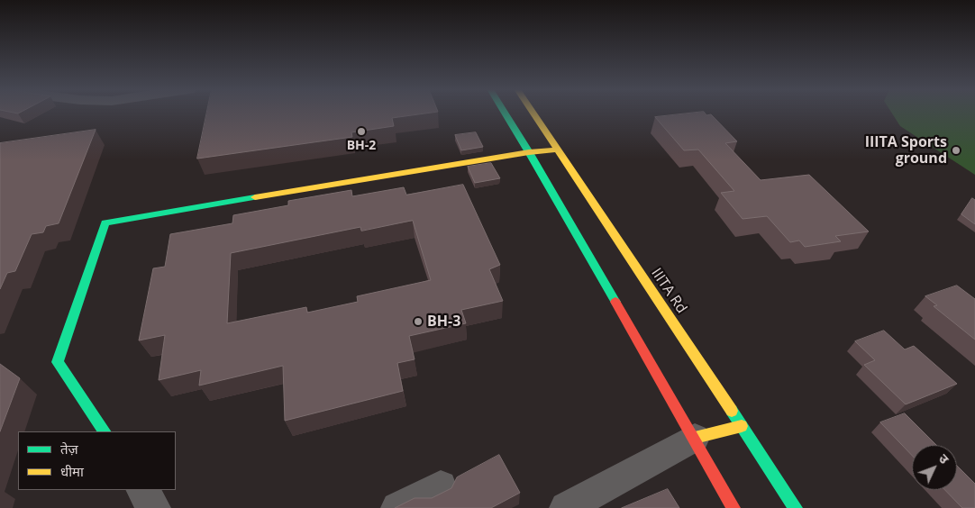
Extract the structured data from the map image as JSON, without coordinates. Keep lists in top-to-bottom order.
{
  "streets": {
    "main road": ["IIITA Rd"]
  },
  "places": ["BH-2", "IIITA Sports ground", "BH-3"],
  "legend": ["तेज़", "धीमा"],
  "north": "top right"
}
